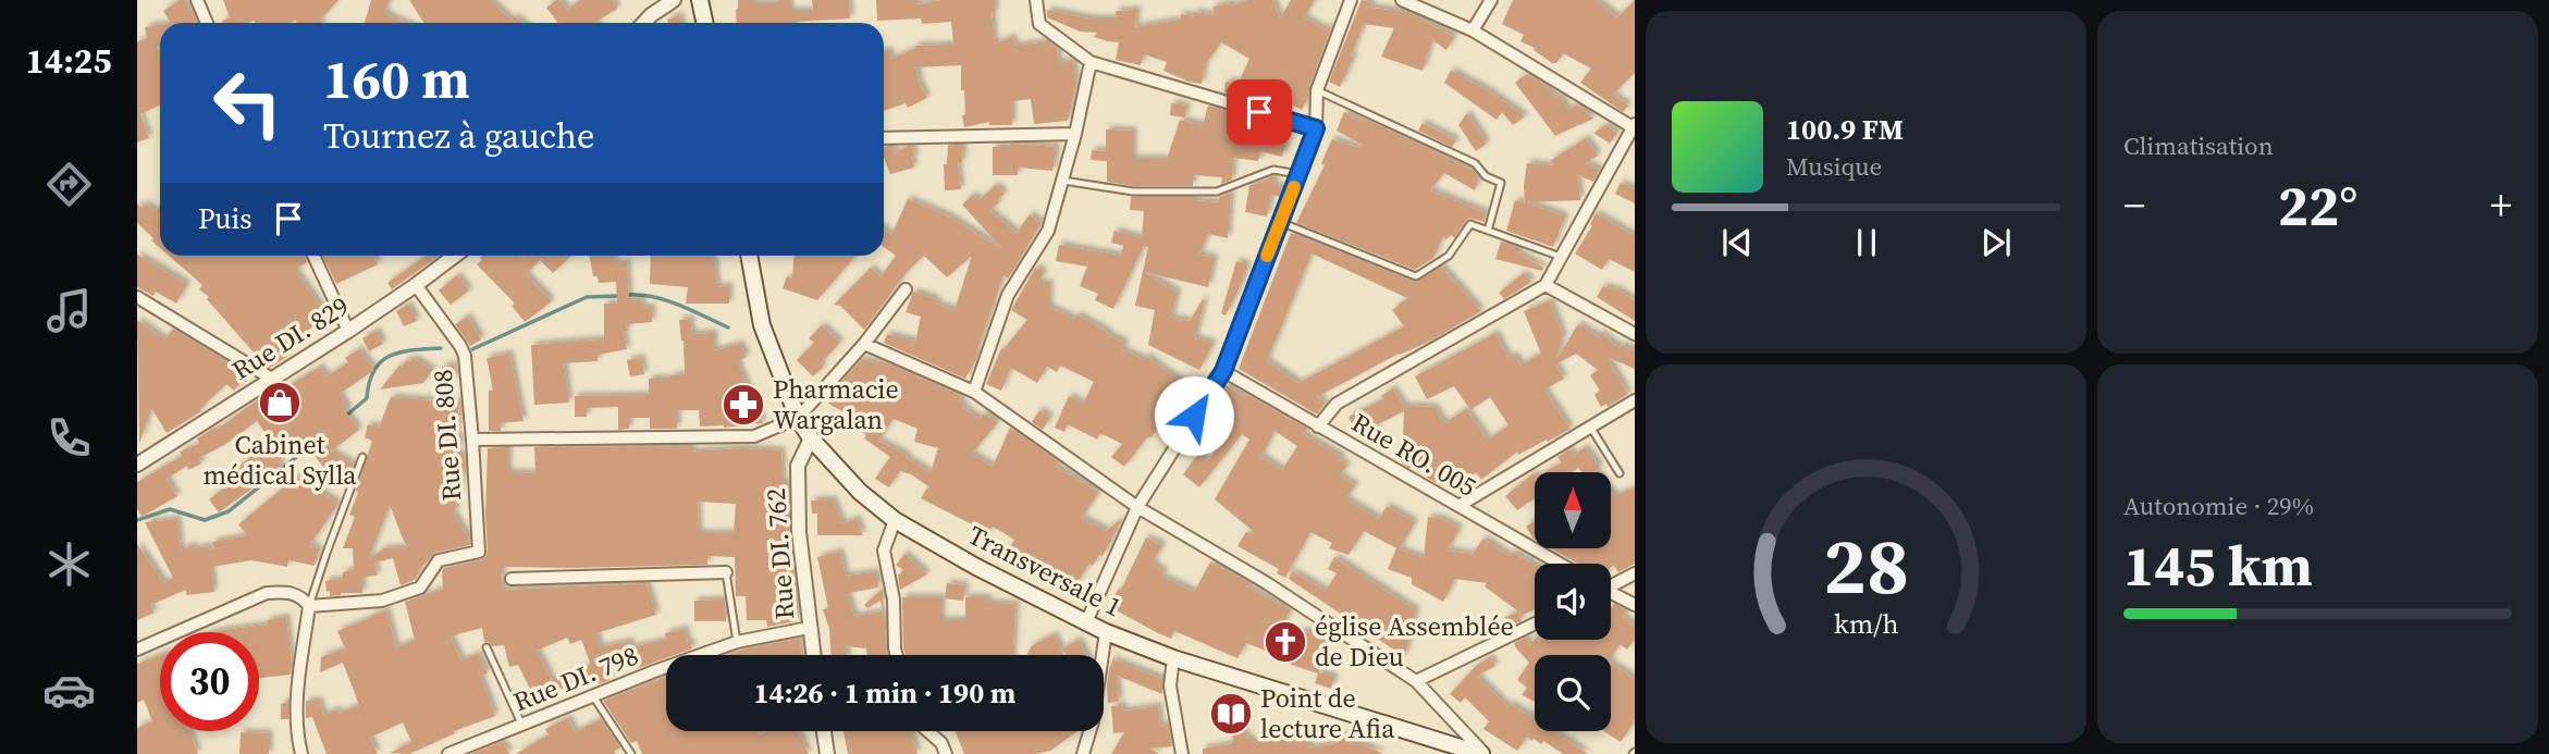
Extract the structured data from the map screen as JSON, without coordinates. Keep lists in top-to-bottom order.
{
  "streets": {
    "main road": ["Transversale 1"],
    "street": [
      "Rue DI. 829",
      "Rue DI. 808",
      "Rue RO. 005",
      "Rue DI. 762",
      "Rue DI. 798"
    ]
  },
  "crossings": [
    ["Rue DI. 829", "Rue DI. 808"],
    ["Rue DI. 762", "Transversale 1"],
    ["Rue DI. 762", "Rue DI. 798"]
  ],
  "places": {
    "shop": ["Cabinet médical Sylla"],
    "pharmacy": ["Pharmacie Wargalan"],
    "church": ["église Assemblée de Dieu"],
    "library": ["Point de lecture Afia"]
  },
  "north": "top",
  "page": {
    "tabs": "14:25",
    "tile": [
      "Climatisation",
      ["Autonomie · 29%", "145 km"]
    ],
    "turn": ["160 m", "Tournez à gauche"],
    "song": ["100.9 FM", "Musique"],
    "heat": ["−", "22°", "+"],
    "then": "Puis",
    "limit": "30",
    "trip": "14:26 · 1 min · 190 m",
    "gauge": ["28", "km/h"]
  }
}
